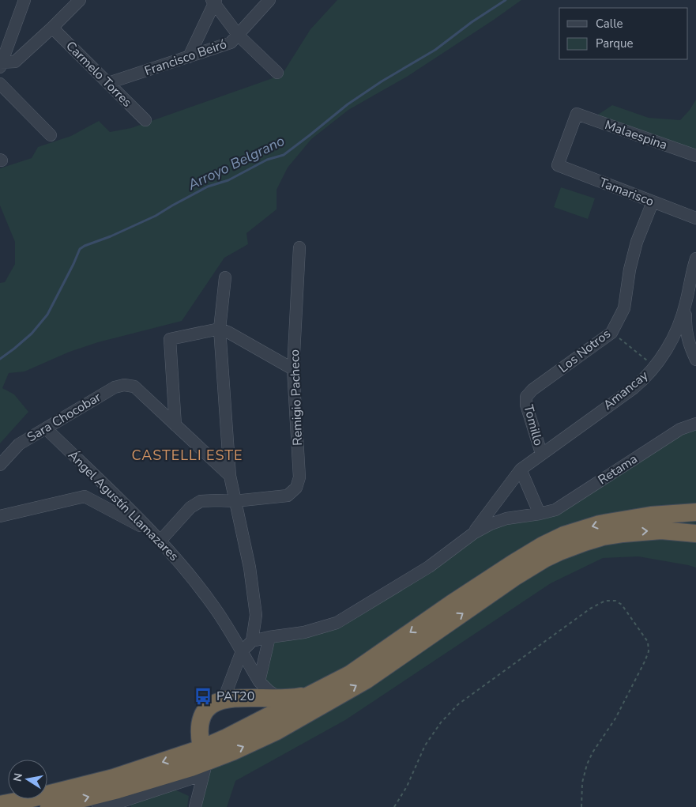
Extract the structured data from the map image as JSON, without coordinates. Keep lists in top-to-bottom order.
{
  "streets": {
    "street": [
      "Francisco Beiró",
      "Carmelo Torres",
      "Malaespina",
      "Tamarisco",
      "Los Notros",
      "Amancay",
      "Remigio Pacheco",
      "Sara Chocobar",
      "Tomillo",
      "Retama",
      "Ángel Agustín Llamazares"
    ]
  },
  "crossings": [
    ["Francisco Beiró", "Carmelo Torres"],
    ["Malaespina", "Tamarisco"],
    ["Tamarisco", "Los Notros"],
    ["Los Notros", "Tomillo"],
    ["Amancay", "Tomillo"],
    ["Amancay", "Retama"],
    ["Sara Chocobar", "Ángel Agustín Llamazares"]
  ],
  "districts": ["CASTELLI ESTE"],
  "water": ["Arroyo Belgrano"],
  "places": {
    "bus stop": ["PAT20"]
  },
  "legend": ["Calle", "Parque"],
  "north": "left"
}
